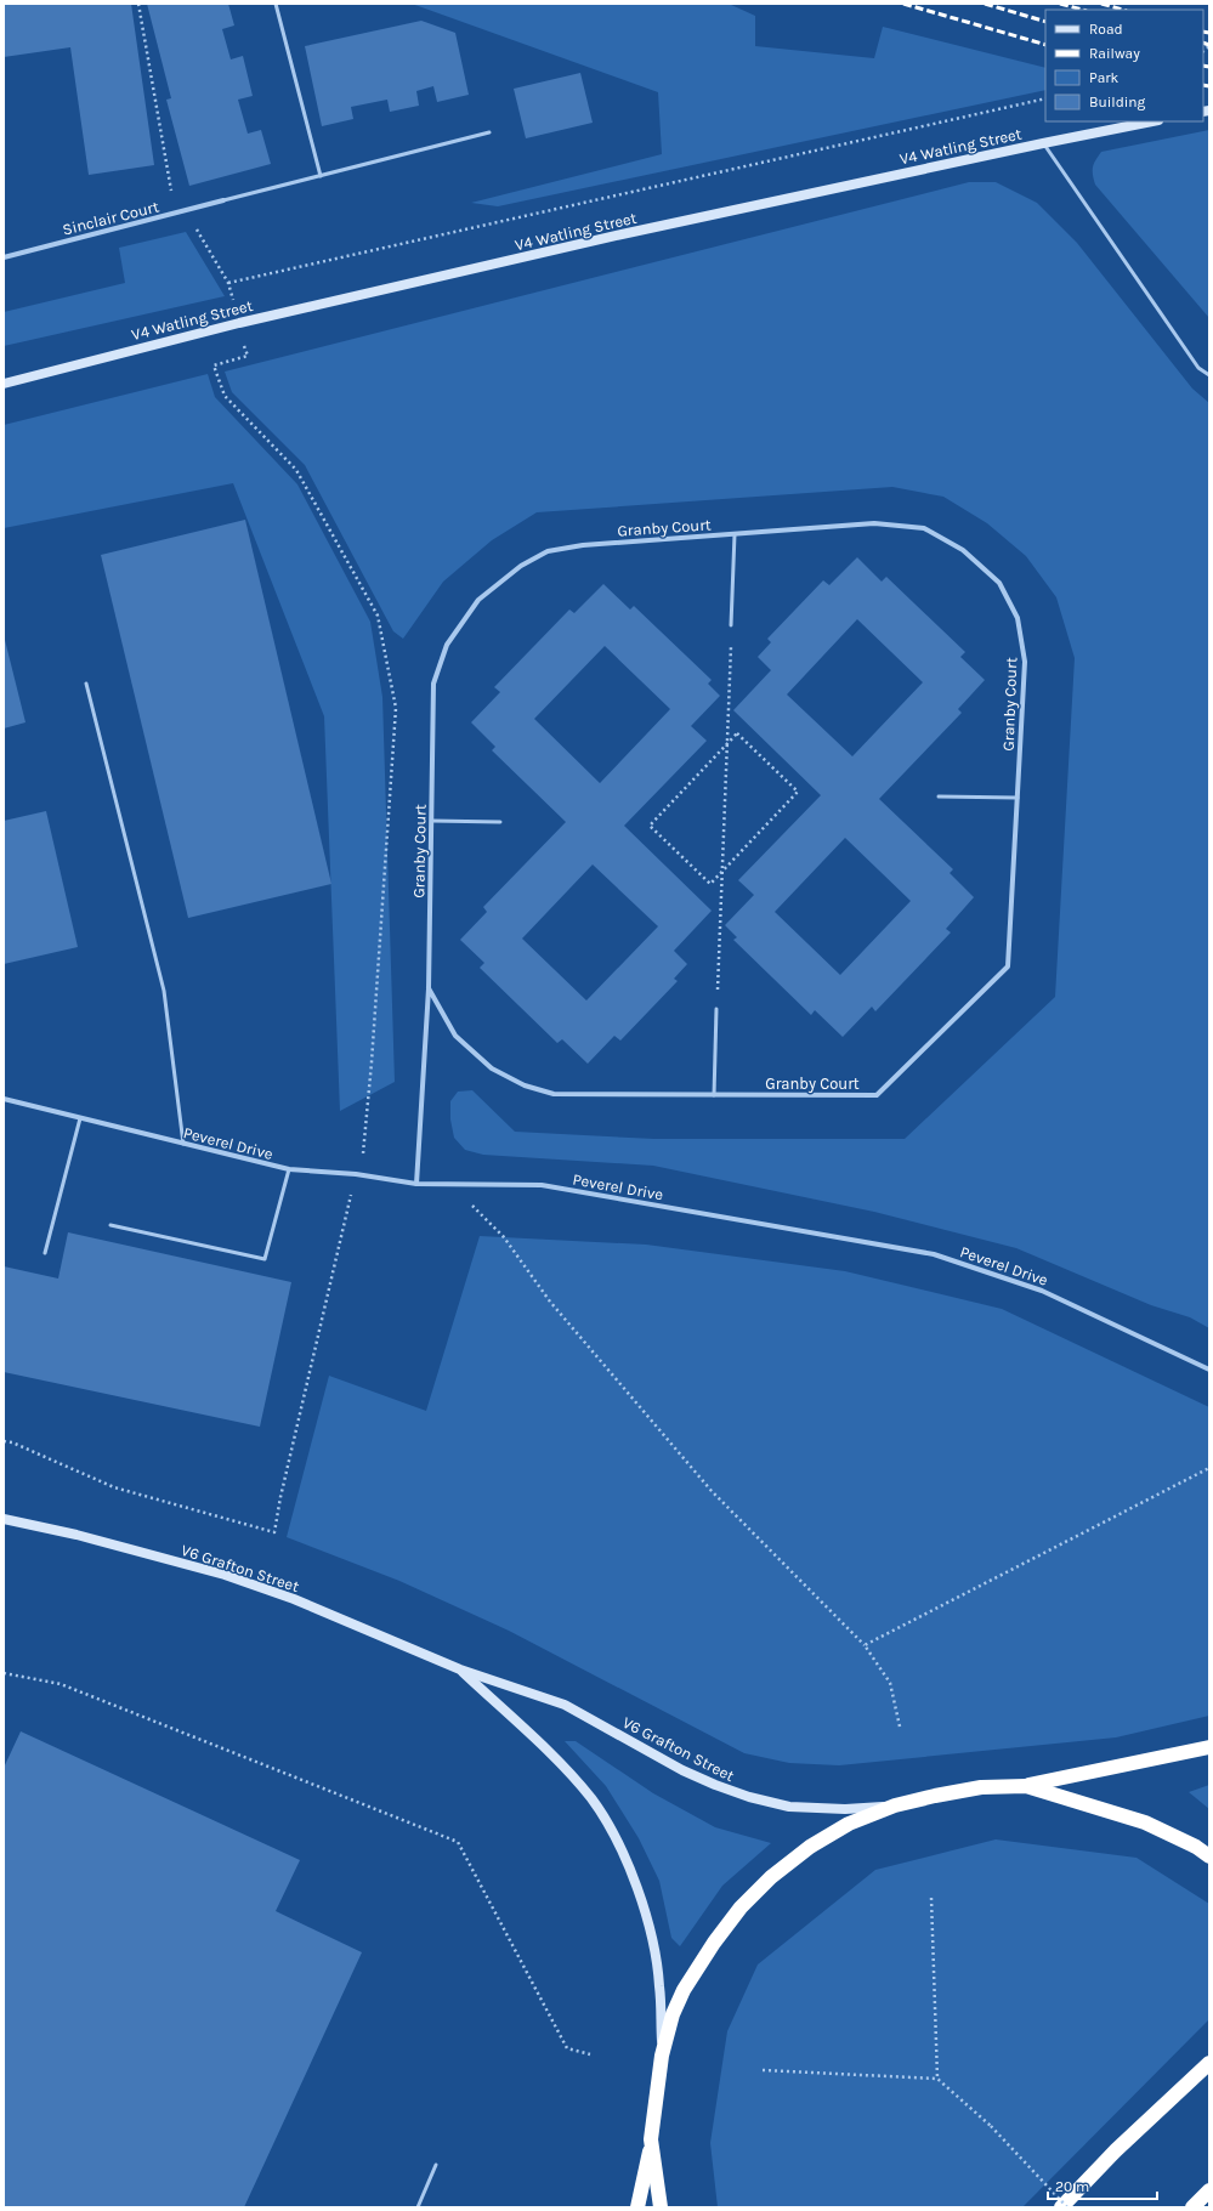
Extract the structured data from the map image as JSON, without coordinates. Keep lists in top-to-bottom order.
{
  "streets": {
    "street": [
      "V4 Watling Street",
      "Sinclair Court",
      "Granby Court",
      "Peverel Drive",
      "V6 Grafton Street"
    ]
  },
  "crossings": [
    ["Granby Court", "Peverel Drive"]
  ],
  "legend": [
    "Road",
    "Railway",
    "Park",
    "Building"
  ],
  "scale_bar": "20 m"
}
